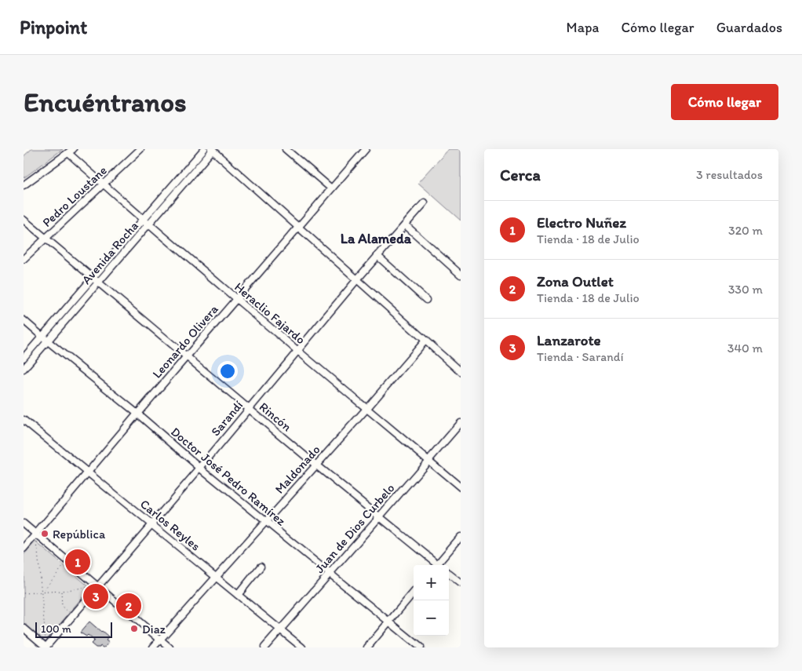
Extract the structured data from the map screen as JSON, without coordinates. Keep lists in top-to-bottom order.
{
  "streets": {
    "street": [
      "Pedro Loustane",
      "Avenida Rocha",
      "Heraclio Fajardo",
      "Leonardo Olivera",
      "Rincón",
      "Sarandí",
      "Maldonado",
      "Doctor José Pedro Ramírez",
      "Carlos Reyles",
      "Juan de Dios Curbelo"
    ]
  },
  "crossings": [
    ["Pedro Loustane", "Heraclio Fajardo"],
    ["Pedro Loustane", "Rincón"],
    ["Avenida Rocha", "Heraclio Fajardo"],
    ["Avenida Rocha", "Rincón"],
    ["Avenida Rocha", "Doctor José Pedro Ramírez"],
    ["Heraclio Fajardo", "Leonardo Olivera"],
    ["Heraclio Fajardo", "Sarandí"],
    ["Heraclio Fajardo", "Maldonado"],
    ["Heraclio Fajardo", "Juan de Dios Curbelo"],
    ["Leonardo Olivera", "Rincón"],
    ["Leonardo Olivera", "Doctor José Pedro Ramírez"],
    ["Leonardo Olivera", "Carlos Reyles"],
    ["Rincón", "Sarandí"],
    ["Rincón", "Maldonado"],
    ["Rincón", "Juan de Dios Curbelo"],
    ["Sarandí", "Doctor José Pedro Ramírez"],
    ["Sarandí", "Carlos Reyles"],
    ["Maldonado", "Doctor José Pedro Ramírez"],
    ["Maldonado", "Carlos Reyles"],
    ["Doctor José Pedro Ramírez", "Juan de Dios Curbelo"],
    ["Carlos Reyles", "Juan de Dios Curbelo"]
  ],
  "districts": ["La Alameda"],
  "places": ["República", "Diaz"],
  "scale_bar": "100 m",
  "page": {
    "header": "Pinpoint",
    "nav": ["Mapa", "Cómo llegar", "Guardados"],
    "buttons": "Cómo llegar",
    "title": "Encuéntranos",
    "heading": ["Cerca", "3 resultados"],
    "list": [
      {
        "mark": "1",
        "name": "Electro Nuñez",
        "note": "Tienda · 18 de Julio",
        "value": "320 m"
      },
      {
        "mark": "2",
        "name": "Zona Outlet",
        "note": "Tienda · 18 de Julio",
        "value": "330 m"
      },
      {
        "mark": "3",
        "name": "Lanzarote",
        "note": "Tienda · Sarandí",
        "value": "340 m"
      }
    ],
    "pins": ["1", "3", "2"],
    "map_buttons": ["+", "−"],
    "scale": "100 m"
  }
}
